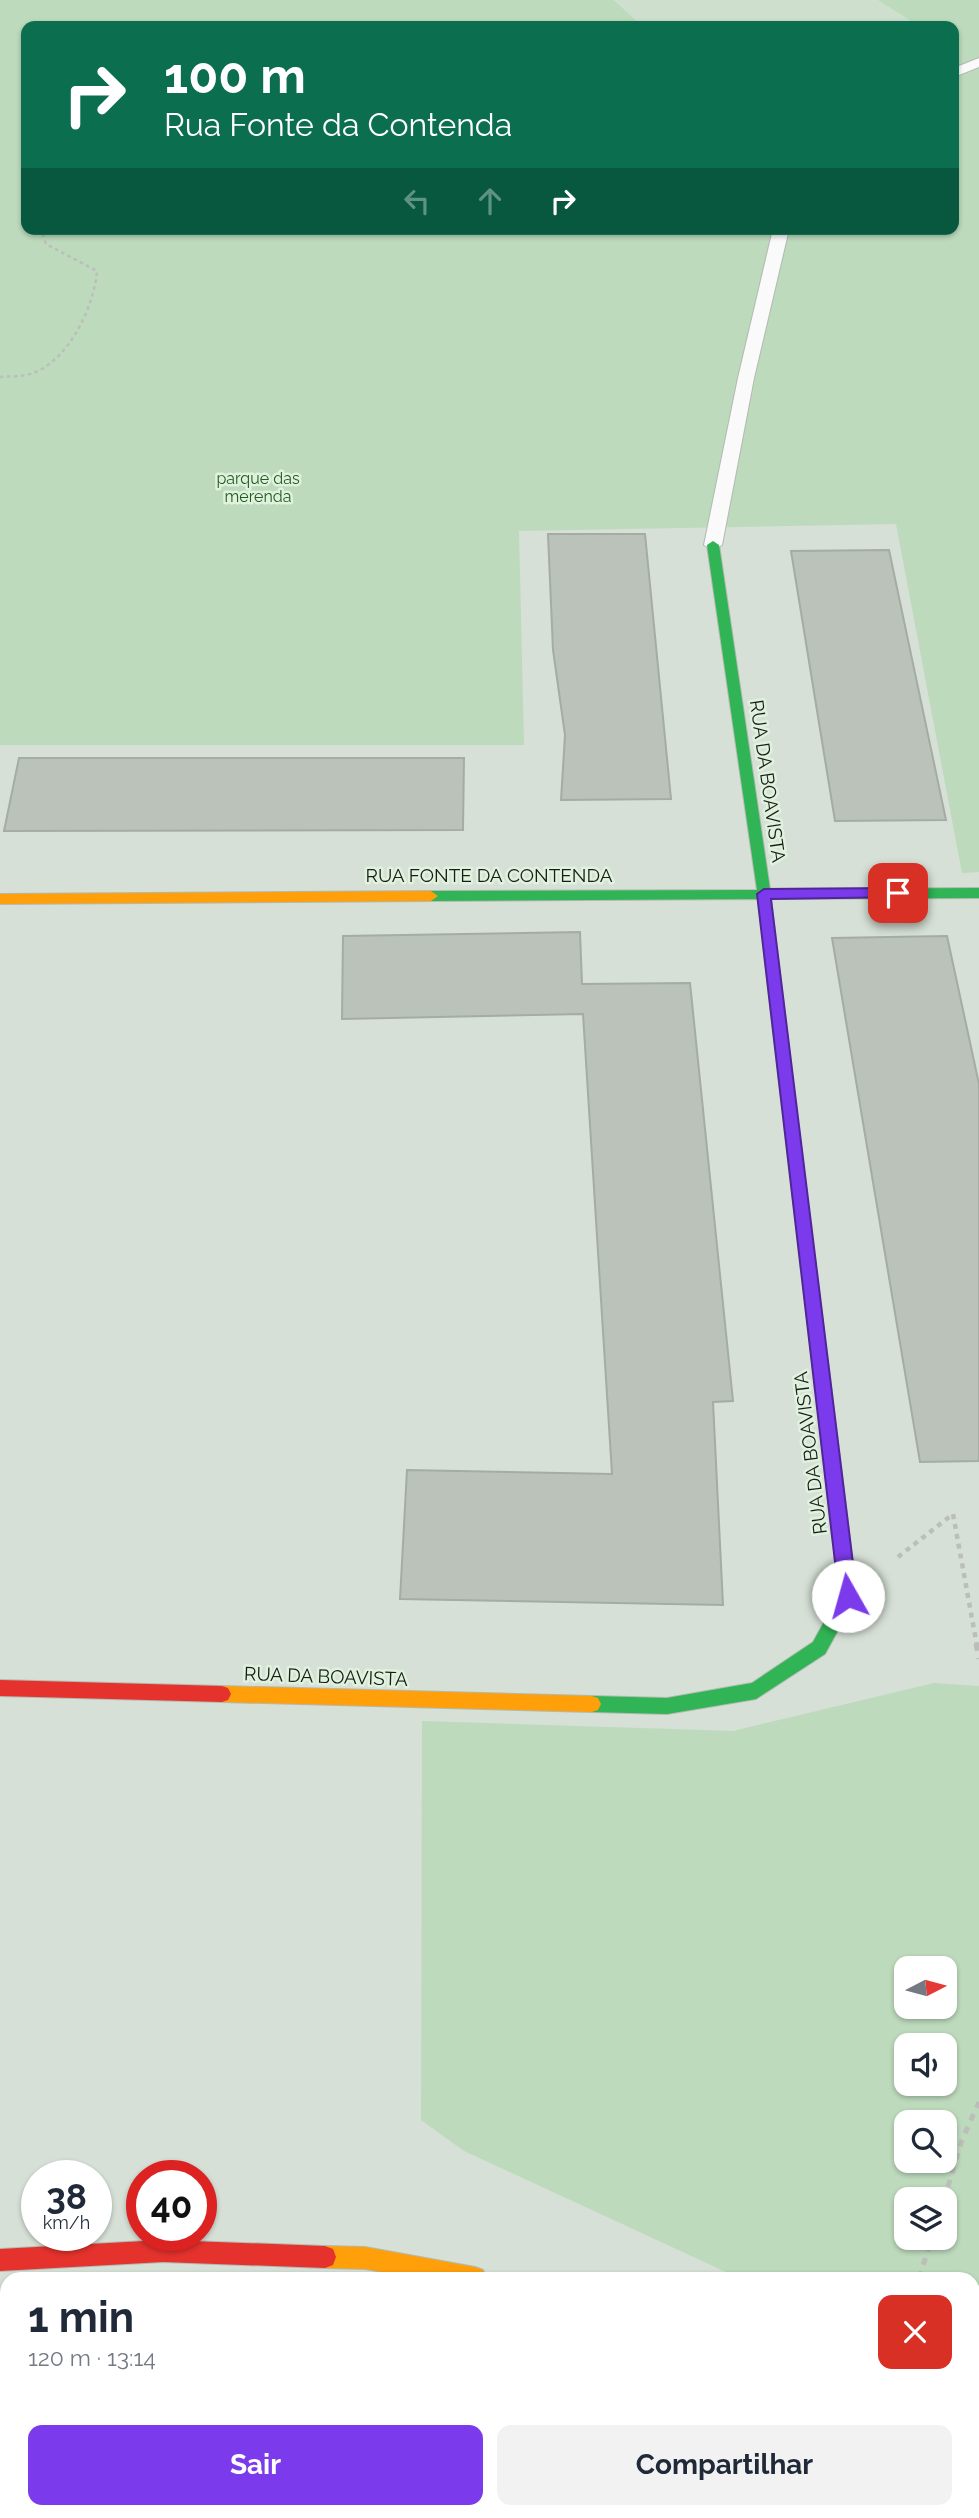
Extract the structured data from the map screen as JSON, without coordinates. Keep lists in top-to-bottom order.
{
  "streets": {
    "street": ["RUA DA BOAVISTA", "RUA FONTE DA CONTENDA"]
  },
  "crossings": [
    ["RUA DA BOAVISTA", "RUA FONTE DA CONTENDA"]
  ],
  "parks": ["parque das merenda"],
  "north": "right",
  "page": {
    "turn": ["100 m", "Rua Fonte da Contenda"],
    "speed": "38 km/h",
    "limit": "40",
    "heading": ["1 min", "120 m · 13:14"],
    "buttons": ["Sair", "Compartilhar"]
  }
}
